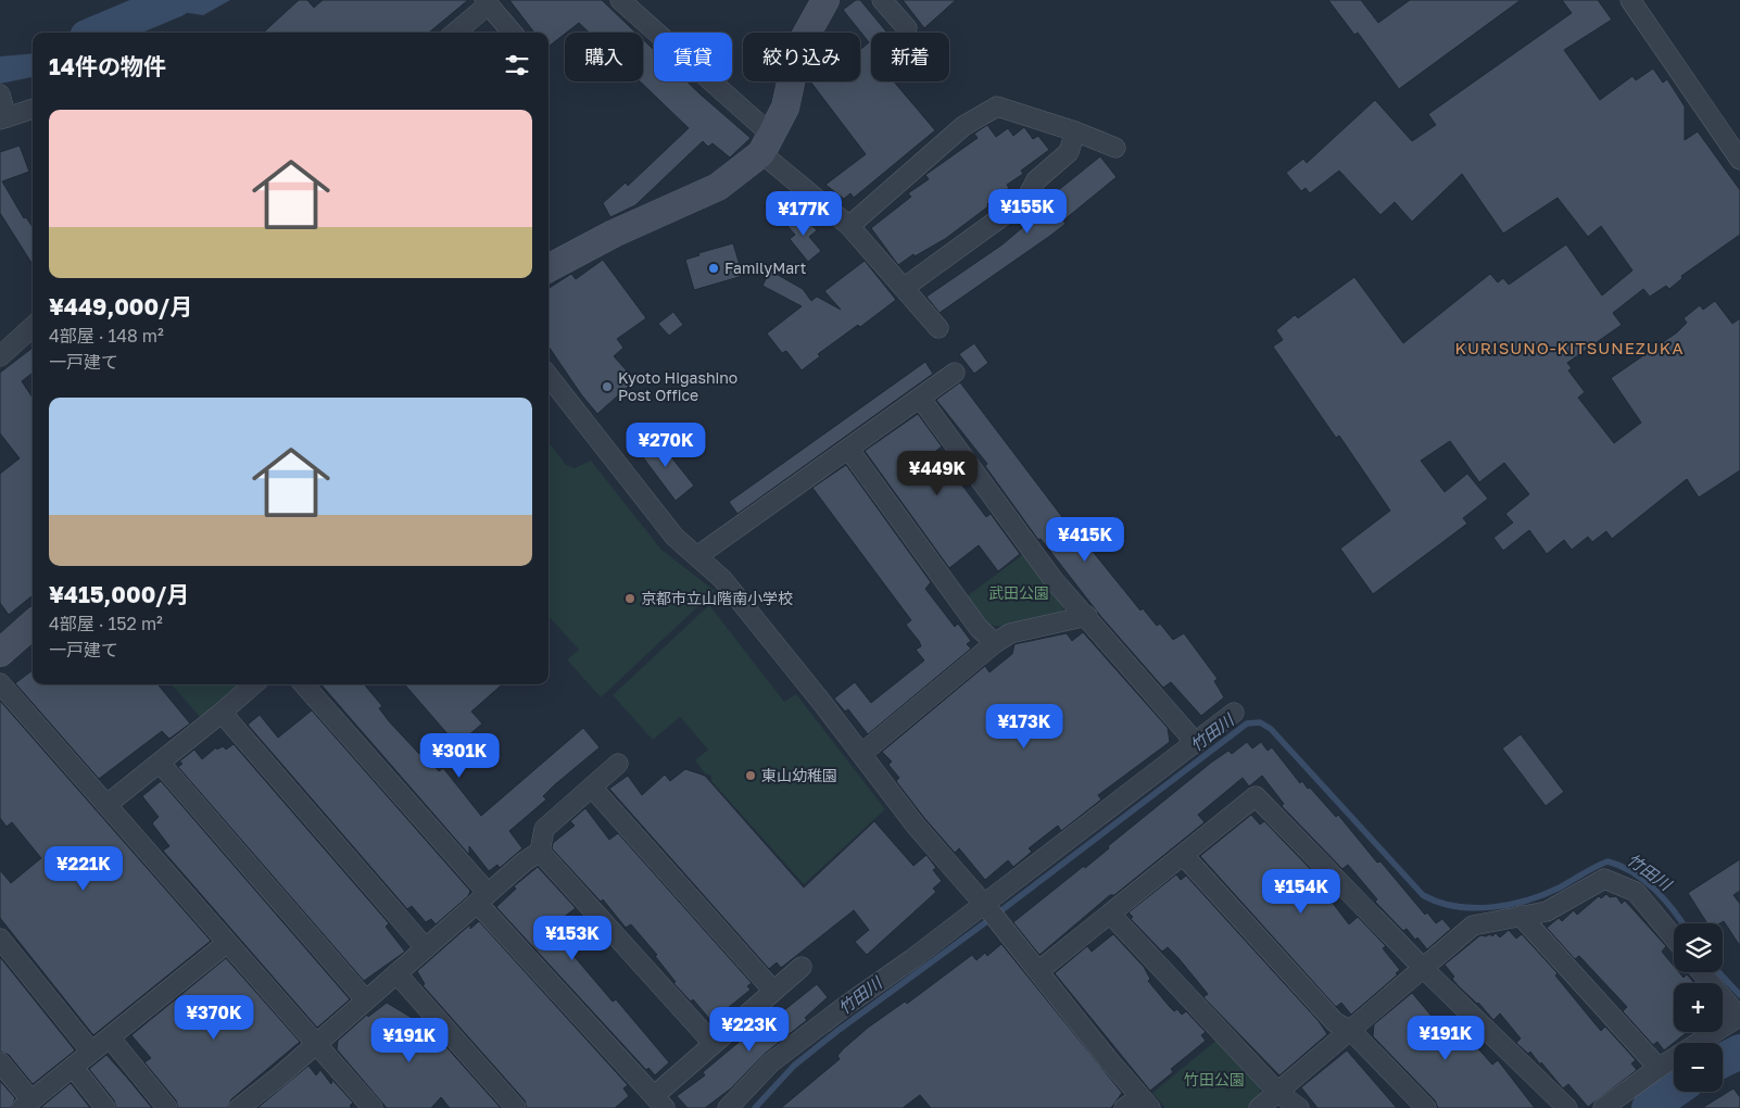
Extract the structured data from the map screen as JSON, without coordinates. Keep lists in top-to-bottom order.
{
  "districts": ["KURISUNO-KITSUNEZUKA"],
  "water": ["竹田川"],
  "parks": ["武田公園", "竹田公園"],
  "places": [
    "FamilyMart",
    "Kyoto Higashino Post Office",
    "京都市立山階南小学校",
    "東山幼稚園"
  ],
  "page": {
    "chip": [
      "購入",
      "賃貸",
      "絞り込み",
      "新着"
    ],
    "heading": "14件の物件",
    "list": [
      {
        "name": "¥449,000/月",
        "note": "4部屋 · 148 m² · 一戸建て"
      },
      {
        "name": "¥415,000/月",
        "note": "4部屋 · 152 m² · 一戸建て"
      }
    ],
    "price": [
      "¥155K",
      "¥177K",
      "¥270K",
      "¥449K",
      "¥415K",
      "¥173K",
      "¥301K",
      "¥221K",
      "¥154K",
      "¥153K",
      "¥370K",
      "¥223K",
      "¥191K",
      "¥191K"
    ],
    "map_buttons": ["+", "−"]
  }
}
